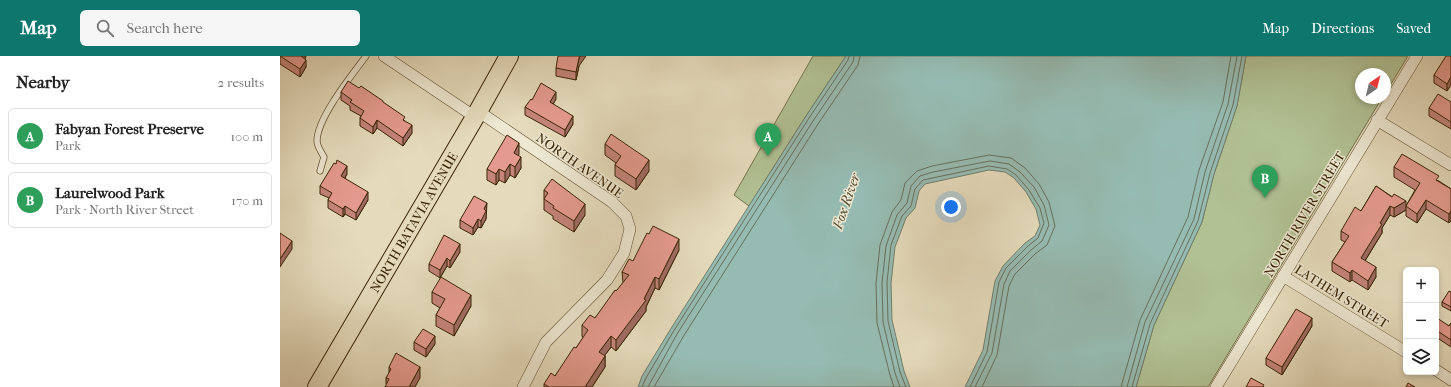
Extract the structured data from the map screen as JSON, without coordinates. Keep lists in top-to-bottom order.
{
  "streets": {
    "main road": ["NORTH BATAVIA AVENUE"],
    "street": ["NORTH AVENUE", "NORTH RIVER STREET", "LATHEM STREET"]
  },
  "crossings": [
    ["NORTH AVENUE", "NORTH BATAVIA AVENUE"],
    ["NORTH RIVER STREET", "LATHEM STREET"]
  ],
  "water": ["Fox River"],
  "north": "top right",
  "page": {
    "header": "Map",
    "search": "Search here",
    "nav": ["Map", "Directions", "Saved"],
    "heading": ["Nearby", "2 results"],
    "list": [
      {
        "mark": "A",
        "name": "Fabyan Forest Preserve",
        "note": "Park",
        "value": "100 m"
      },
      {
        "mark": "B",
        "name": "Laurelwood Park",
        "note": "Park · North River Street",
        "value": "170 m"
      }
    ],
    "pins": ["A", "B"],
    "map_buttons": ["+", "−"]
  }
}
